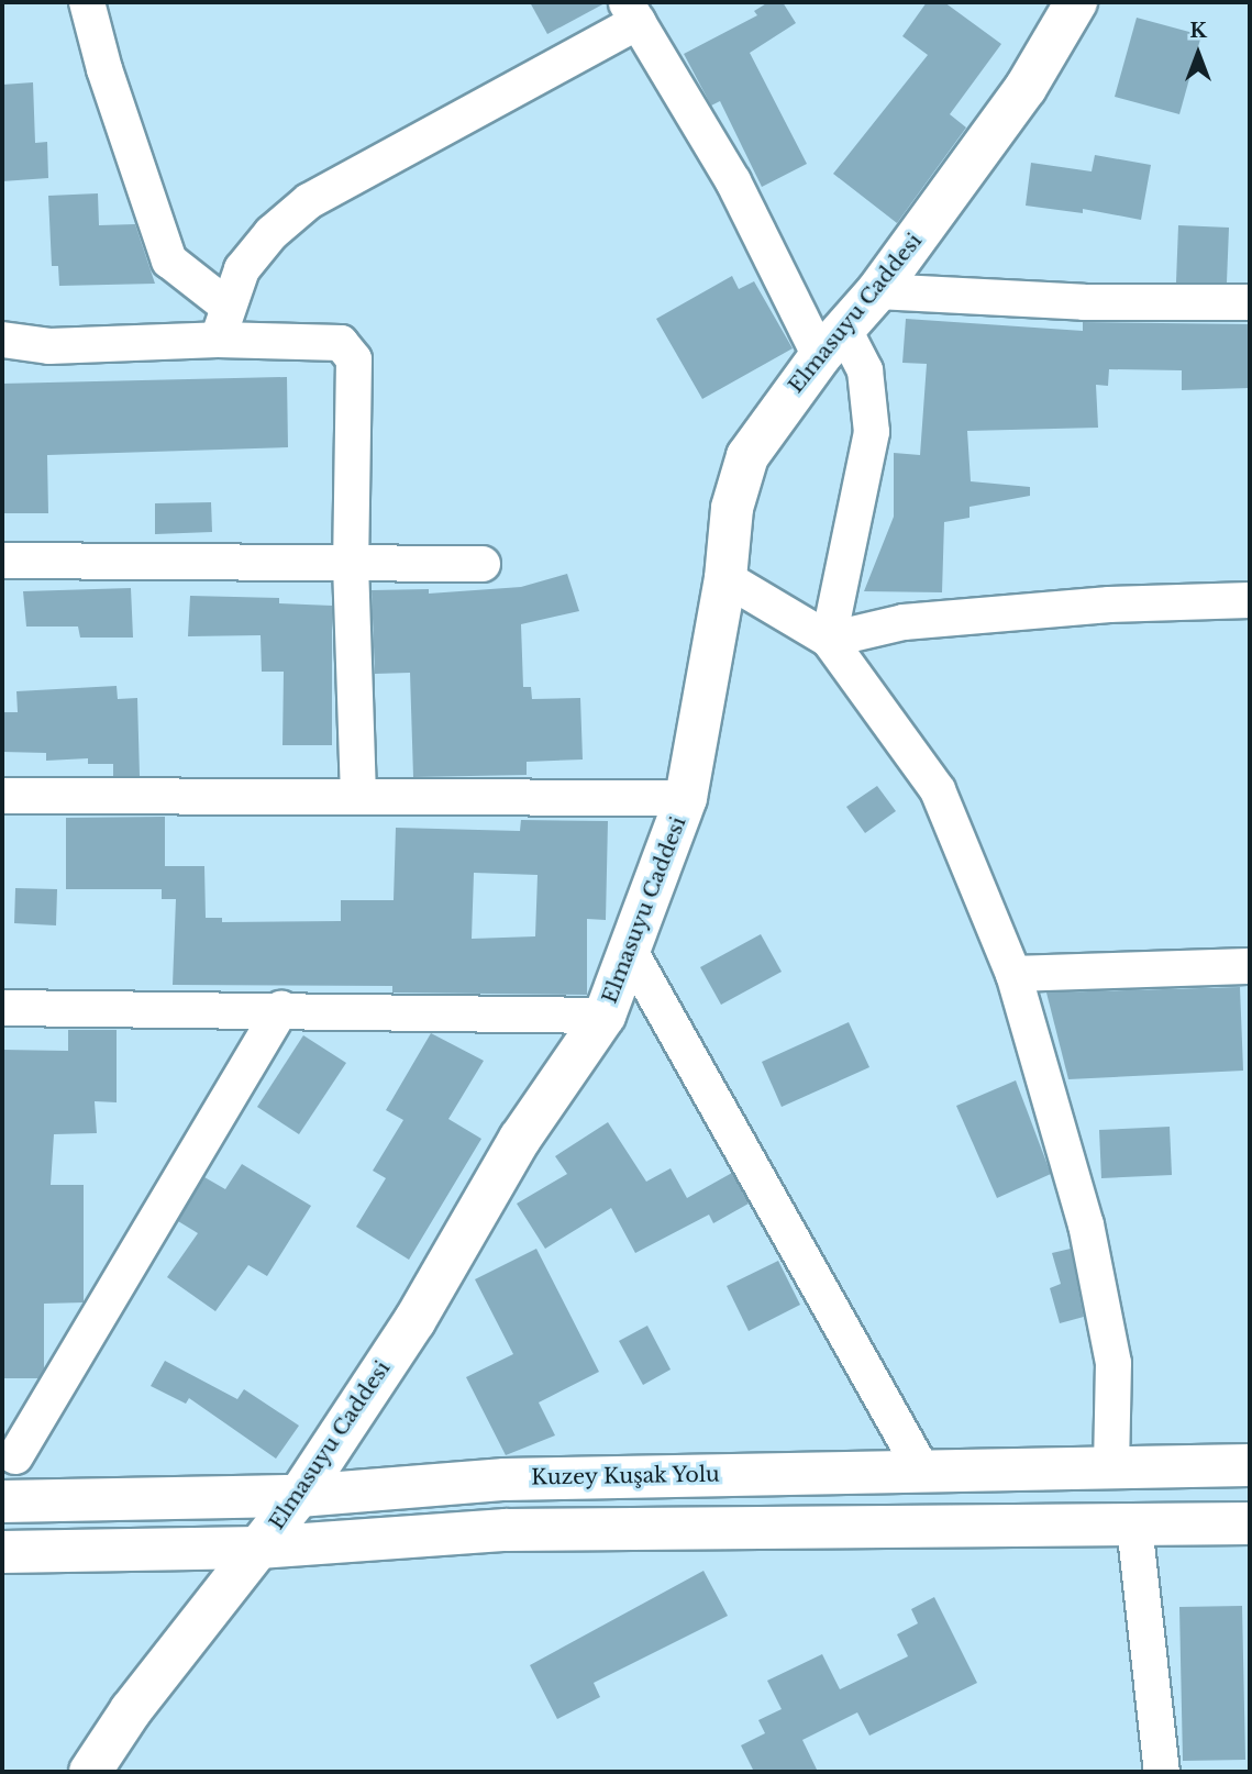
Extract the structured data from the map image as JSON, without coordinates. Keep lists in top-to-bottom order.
{
  "streets": {
    "main road": ["Elmasuyu Caddesi", "Kuzey Kuşak Yolu"]
  },
  "crossings": [
    ["Elmasuyu Caddesi", "Kuzey Kuşak Yolu"]
  ],
  "north": "top"
}
